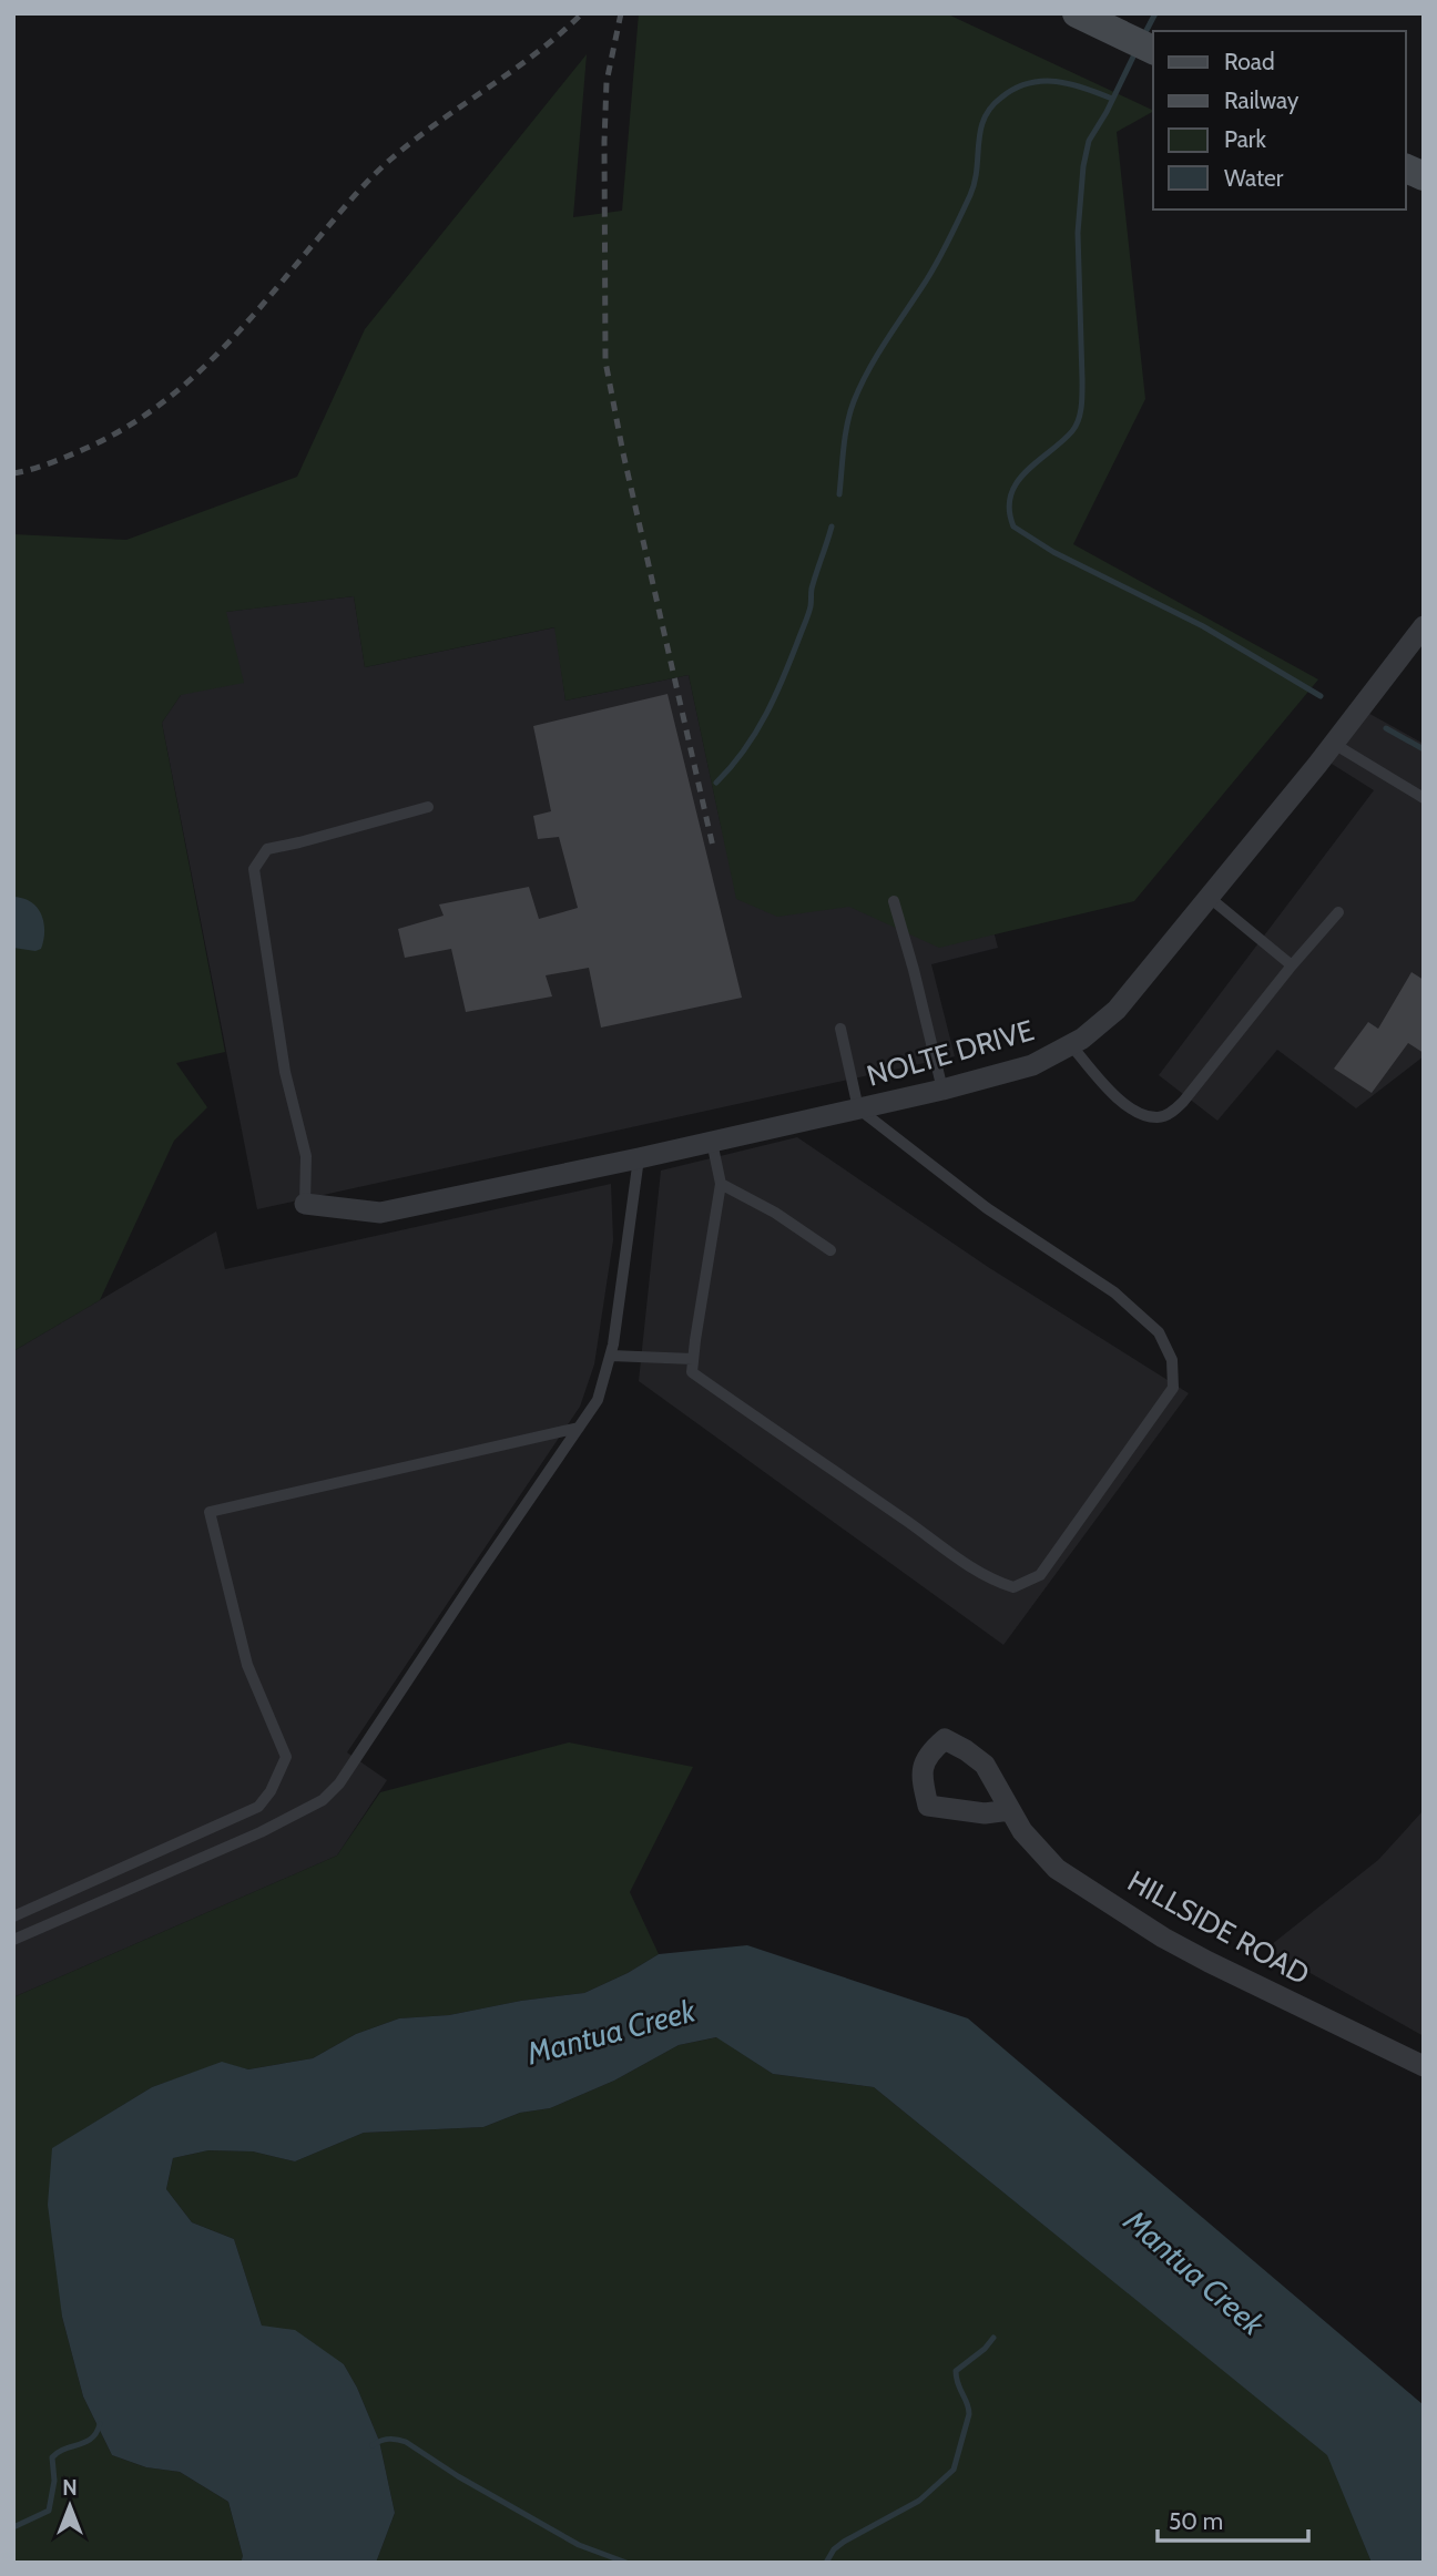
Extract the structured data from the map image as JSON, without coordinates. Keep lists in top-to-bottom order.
{
  "streets": {
    "street": ["NOLTE DRIVE", "HILLSIDE ROAD"]
  },
  "water": ["Mantua Creek"],
  "legend": [
    "Road",
    "Railway",
    "Park",
    "Water"
  ],
  "scale_bar": "50 m",
  "north": "top"
}
